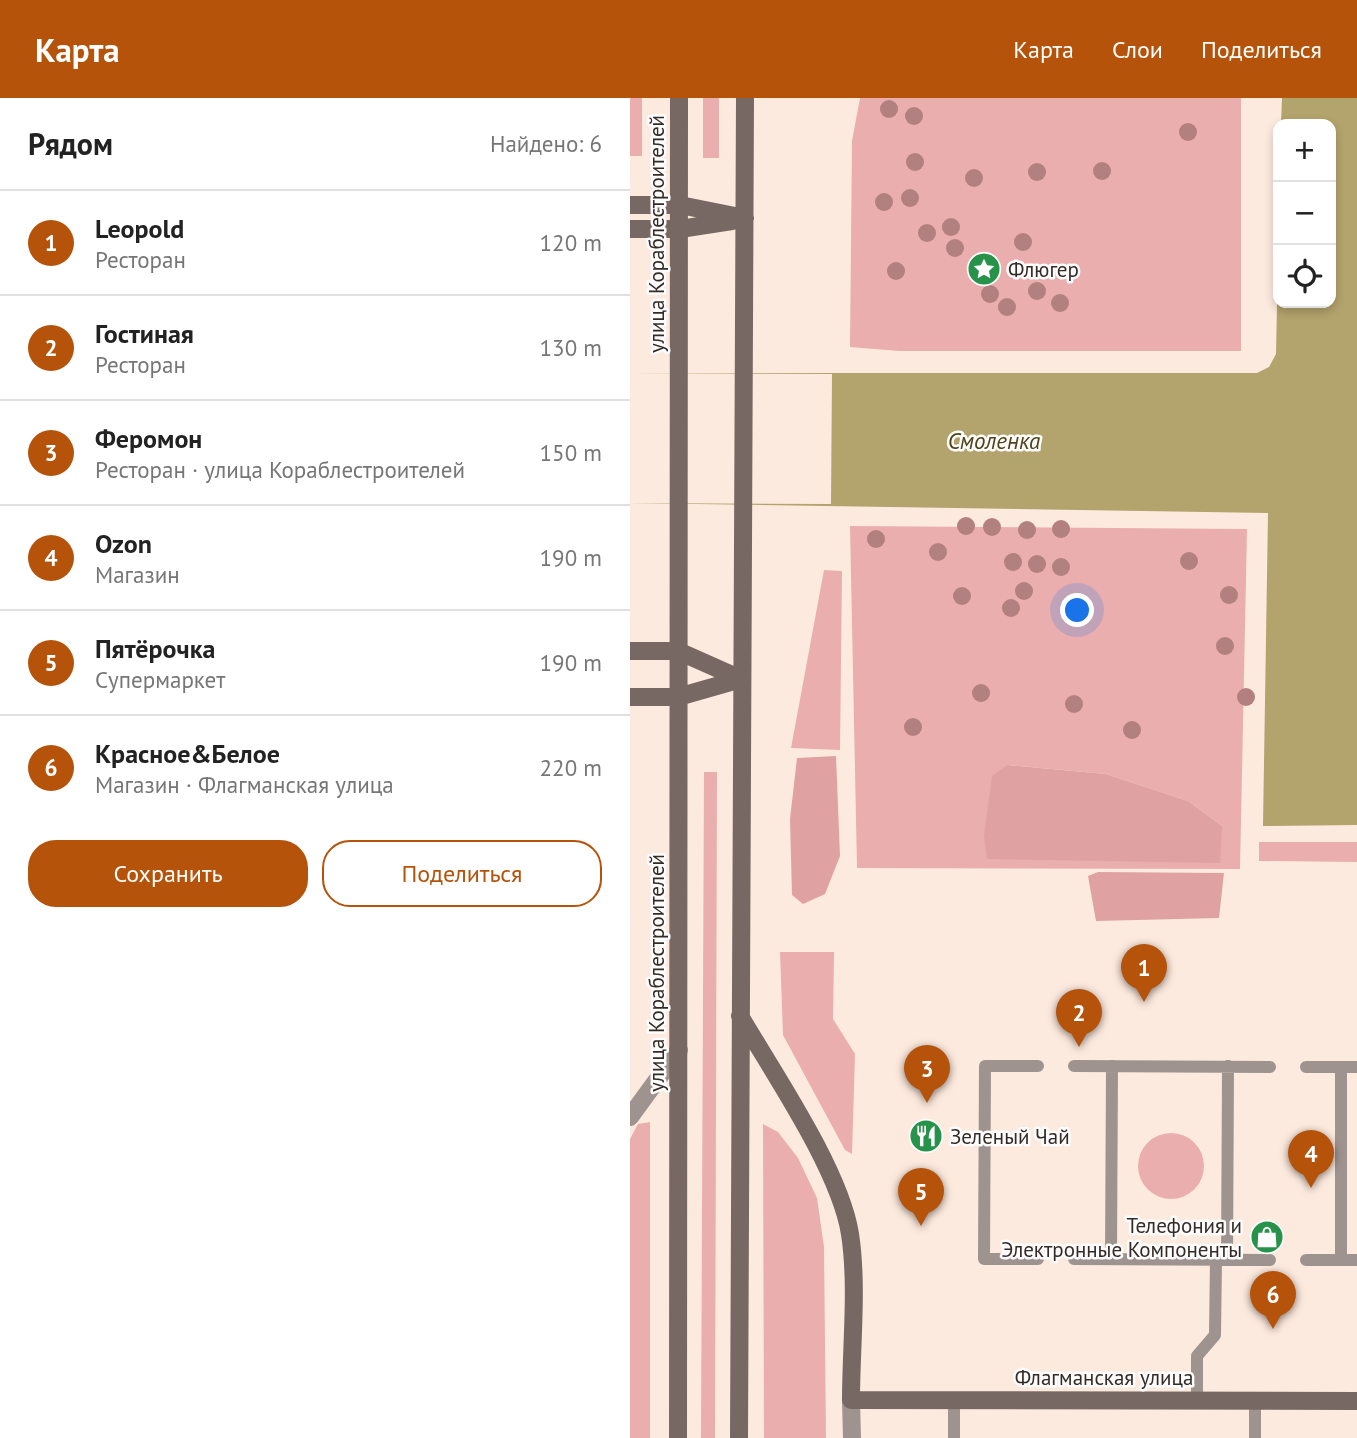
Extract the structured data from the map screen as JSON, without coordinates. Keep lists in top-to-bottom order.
{
  "streets": {
    "main road": ["улица Кораблестроителей", "Флагманская улица"]
  },
  "water": ["Смоленка"],
  "places": {
    "place": ["Флюгер"],
    "restaurant": ["Зеленый Чай"],
    "shop": ["Телефония и Электронные Компоненты"]
  },
  "page": {
    "header": "Карта",
    "nav": ["Карта", "Слои", "Поделиться"],
    "heading": ["Рядом", "Найдено: 6"],
    "map_buttons": ["+", "−"],
    "list": [
      {
        "mark": "1",
        "name": "Leopold",
        "note": "Ресторан",
        "value": "120 m"
      },
      {
        "mark": "2",
        "name": "Гостиная",
        "note": "Ресторан",
        "value": "130 m"
      },
      {
        "mark": "3",
        "name": "Феромон",
        "note": "Ресторан · улица Кораблестроителей",
        "value": "150 m"
      },
      {
        "mark": "4",
        "name": "Ozon",
        "note": "Магазин",
        "value": "190 m"
      },
      {
        "mark": "5",
        "name": "Пятёрочка",
        "note": "Супермаркет",
        "value": "190 m"
      },
      {
        "mark": "6",
        "name": "Красное&Белое",
        "note": "Магазин · Флагманская улица",
        "value": "220 m"
      }
    ],
    "buttons": ["Сохранить", "Поделиться"],
    "pins": [
      "1",
      "2",
      "3",
      "4",
      "5",
      "6"
    ]
  }
}
